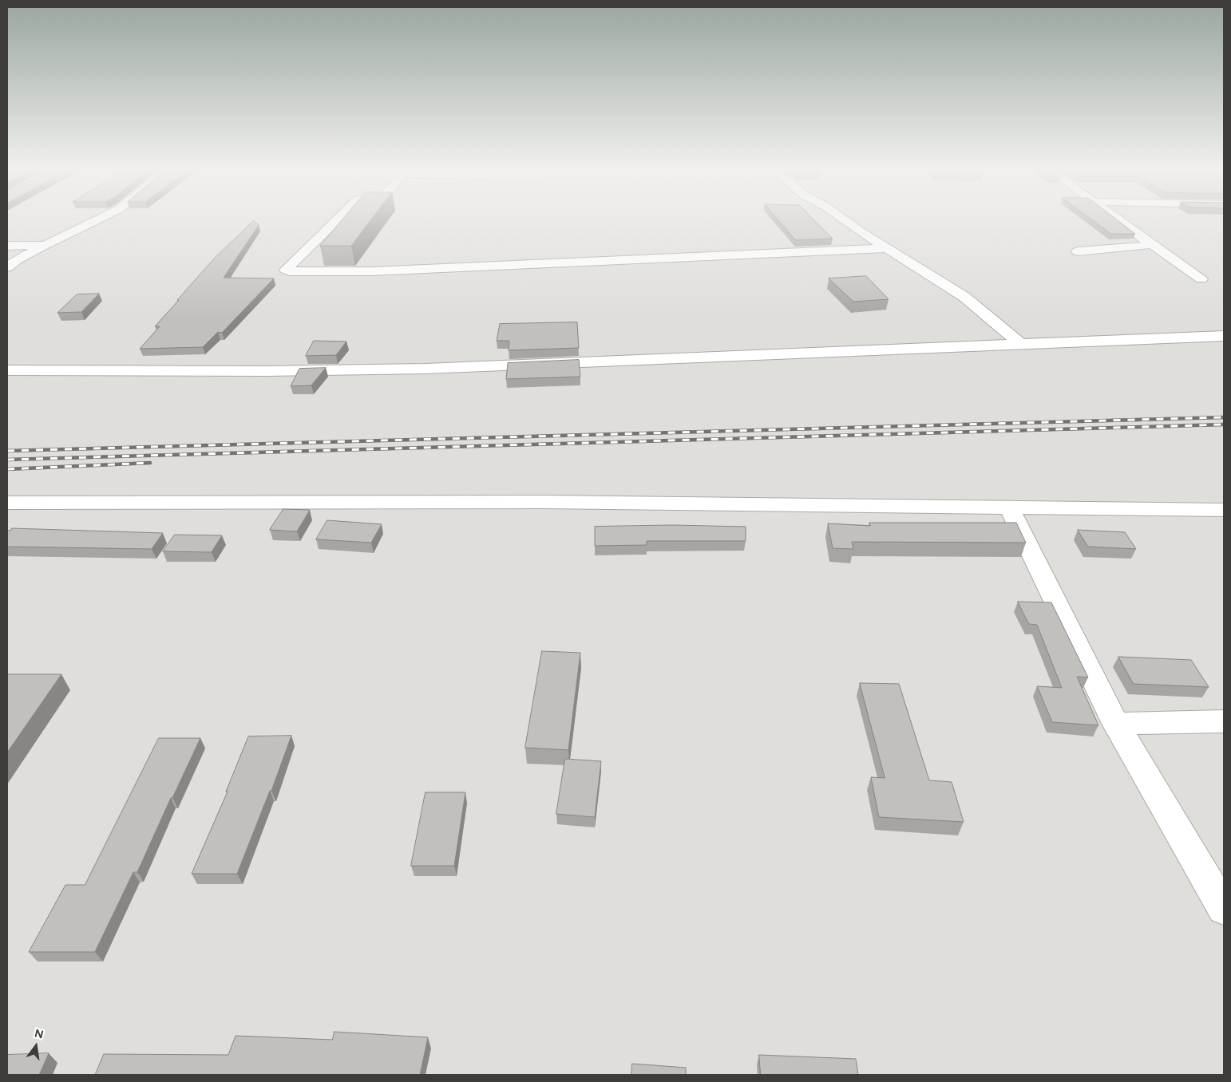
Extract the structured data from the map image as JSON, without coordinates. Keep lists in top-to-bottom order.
{
  "north": "top"
}
